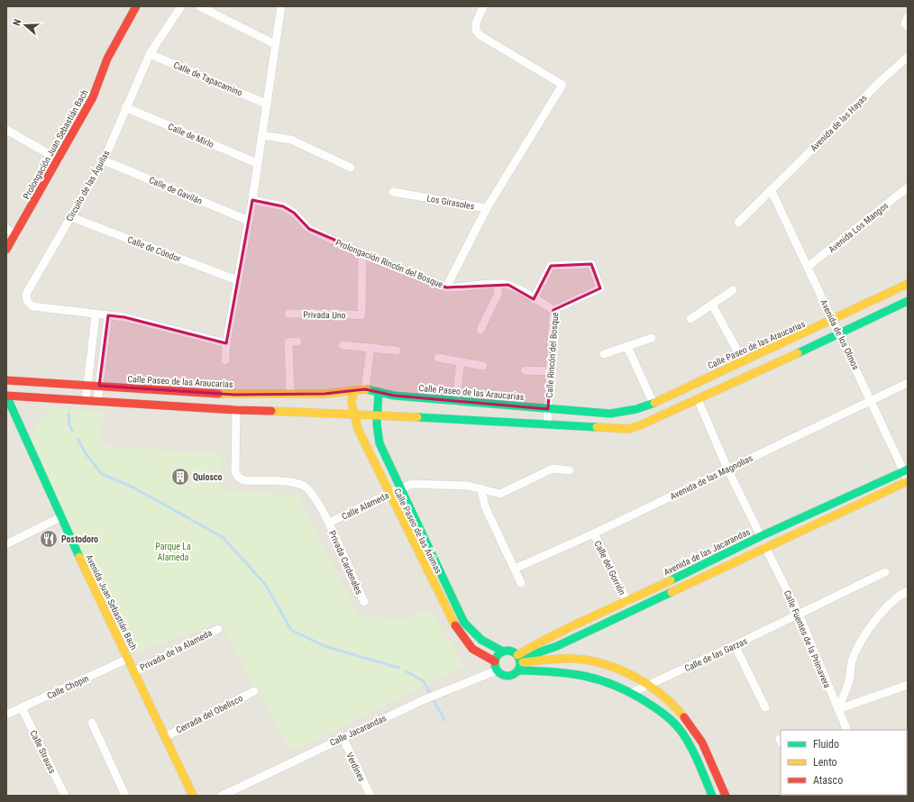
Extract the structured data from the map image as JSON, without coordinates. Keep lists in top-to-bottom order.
{
  "streets": {
    "street": [
      "Calle de Tapacamino",
      "Avenida de las Hayas",
      "Calle de Mirlo",
      "Prolongación Juan Sebastián Bach",
      "Circuito de las Águilas",
      "Calle de Gavilán",
      "Los Girasoles",
      "Avenida Los Mangos",
      "Calle de Cóndor",
      "Prolongación Rincón del Bosque",
      "Privada Uno",
      "Avenida de los Olmos",
      "Calle Paseo de las Araucarias",
      "Calle Rincón del Bosque",
      "Avenida de las Magnolias",
      "Calle Alameda",
      "Calle Paseo de las Ánimas",
      "Avenida de las Jacarandas",
      "Privada Cardenales",
      "Calle del Gorrión",
      "Avenida Juan Sebastián Bach",
      "Calle Fuentes de la Primavera",
      "Privada de la Alameda",
      "Calle de las Garzas",
      "Calle Chopin",
      "Cerrada del Obelisco",
      "Calle Jacarandas",
      "Calle Strauss",
      "Verdines"
    ]
  },
  "crossings": [
    ["Calle de Tapacamino", "Circuito de las Águilas"],
    ["Avenida de las Hayas", "Avenida de los Olmos"],
    ["Calle de Mirlo", "Circuito de las Águilas"],
    ["Circuito de las Águilas", "Calle de Gavilán"],
    ["Circuito de las Águilas", "Calle de Cóndor"],
    ["Los Girasoles", "Prolongación Rincón del Bosque"],
    ["Avenida Los Mangos", "Avenida de los Olmos"],
    ["Prolongación Rincón del Bosque", "Privada Uno"],
    ["Prolongación Rincón del Bosque", "Calle Rincón del Bosque"],
    ["Avenida de los Olmos", "Calle Paseo de las Araucarias"],
    ["Avenida de los Olmos", "Avenida de las Magnolias"],
    ["Avenida de los Olmos", "Avenida de las Jacarandas"],
    ["Calle Paseo de las Araucarias", "Calle Rincón del Bosque"],
    ["Calle Paseo de las Araucarias", "Calle Paseo de las Ánimas"],
    ["Avenida de las Magnolias", "Calle del Gorrión"],
    ["Calle Alameda", "Calle Paseo de las Ánimas"],
    ["Calle Alameda", "Privada Cardenales"],
    ["Calle Paseo de las Ánimas", "Avenida de las Jacarandas"],
    ["Calle Paseo de las Ánimas", "Calle Jacarandas"],
    ["Avenida de las Jacarandas", "Calle del Gorrión"],
    ["Avenida de las Jacarandas", "Calle Jacarandas"],
    ["Avenida Juan Sebastián Bach", "Privada de la Alameda"],
    ["Avenida Juan Sebastián Bach", "Calle Chopin"],
    ["Avenida Juan Sebastián Bach", "Cerrada del Obelisco"],
    ["Calle Fuentes de la Primavera", "Calle de las Garzas"],
    ["Calle Chopin", "Calle Strauss"],
    ["Calle Jacarandas", "Verdines"]
  ],
  "parks": ["Parque La Alameda"],
  "places": {
    "building": ["Quiosco"],
    "restaurant": ["Postodoro"]
  },
  "legend": ["Fluido", "Lento", "Atasco"],
  "north": "left"
}
